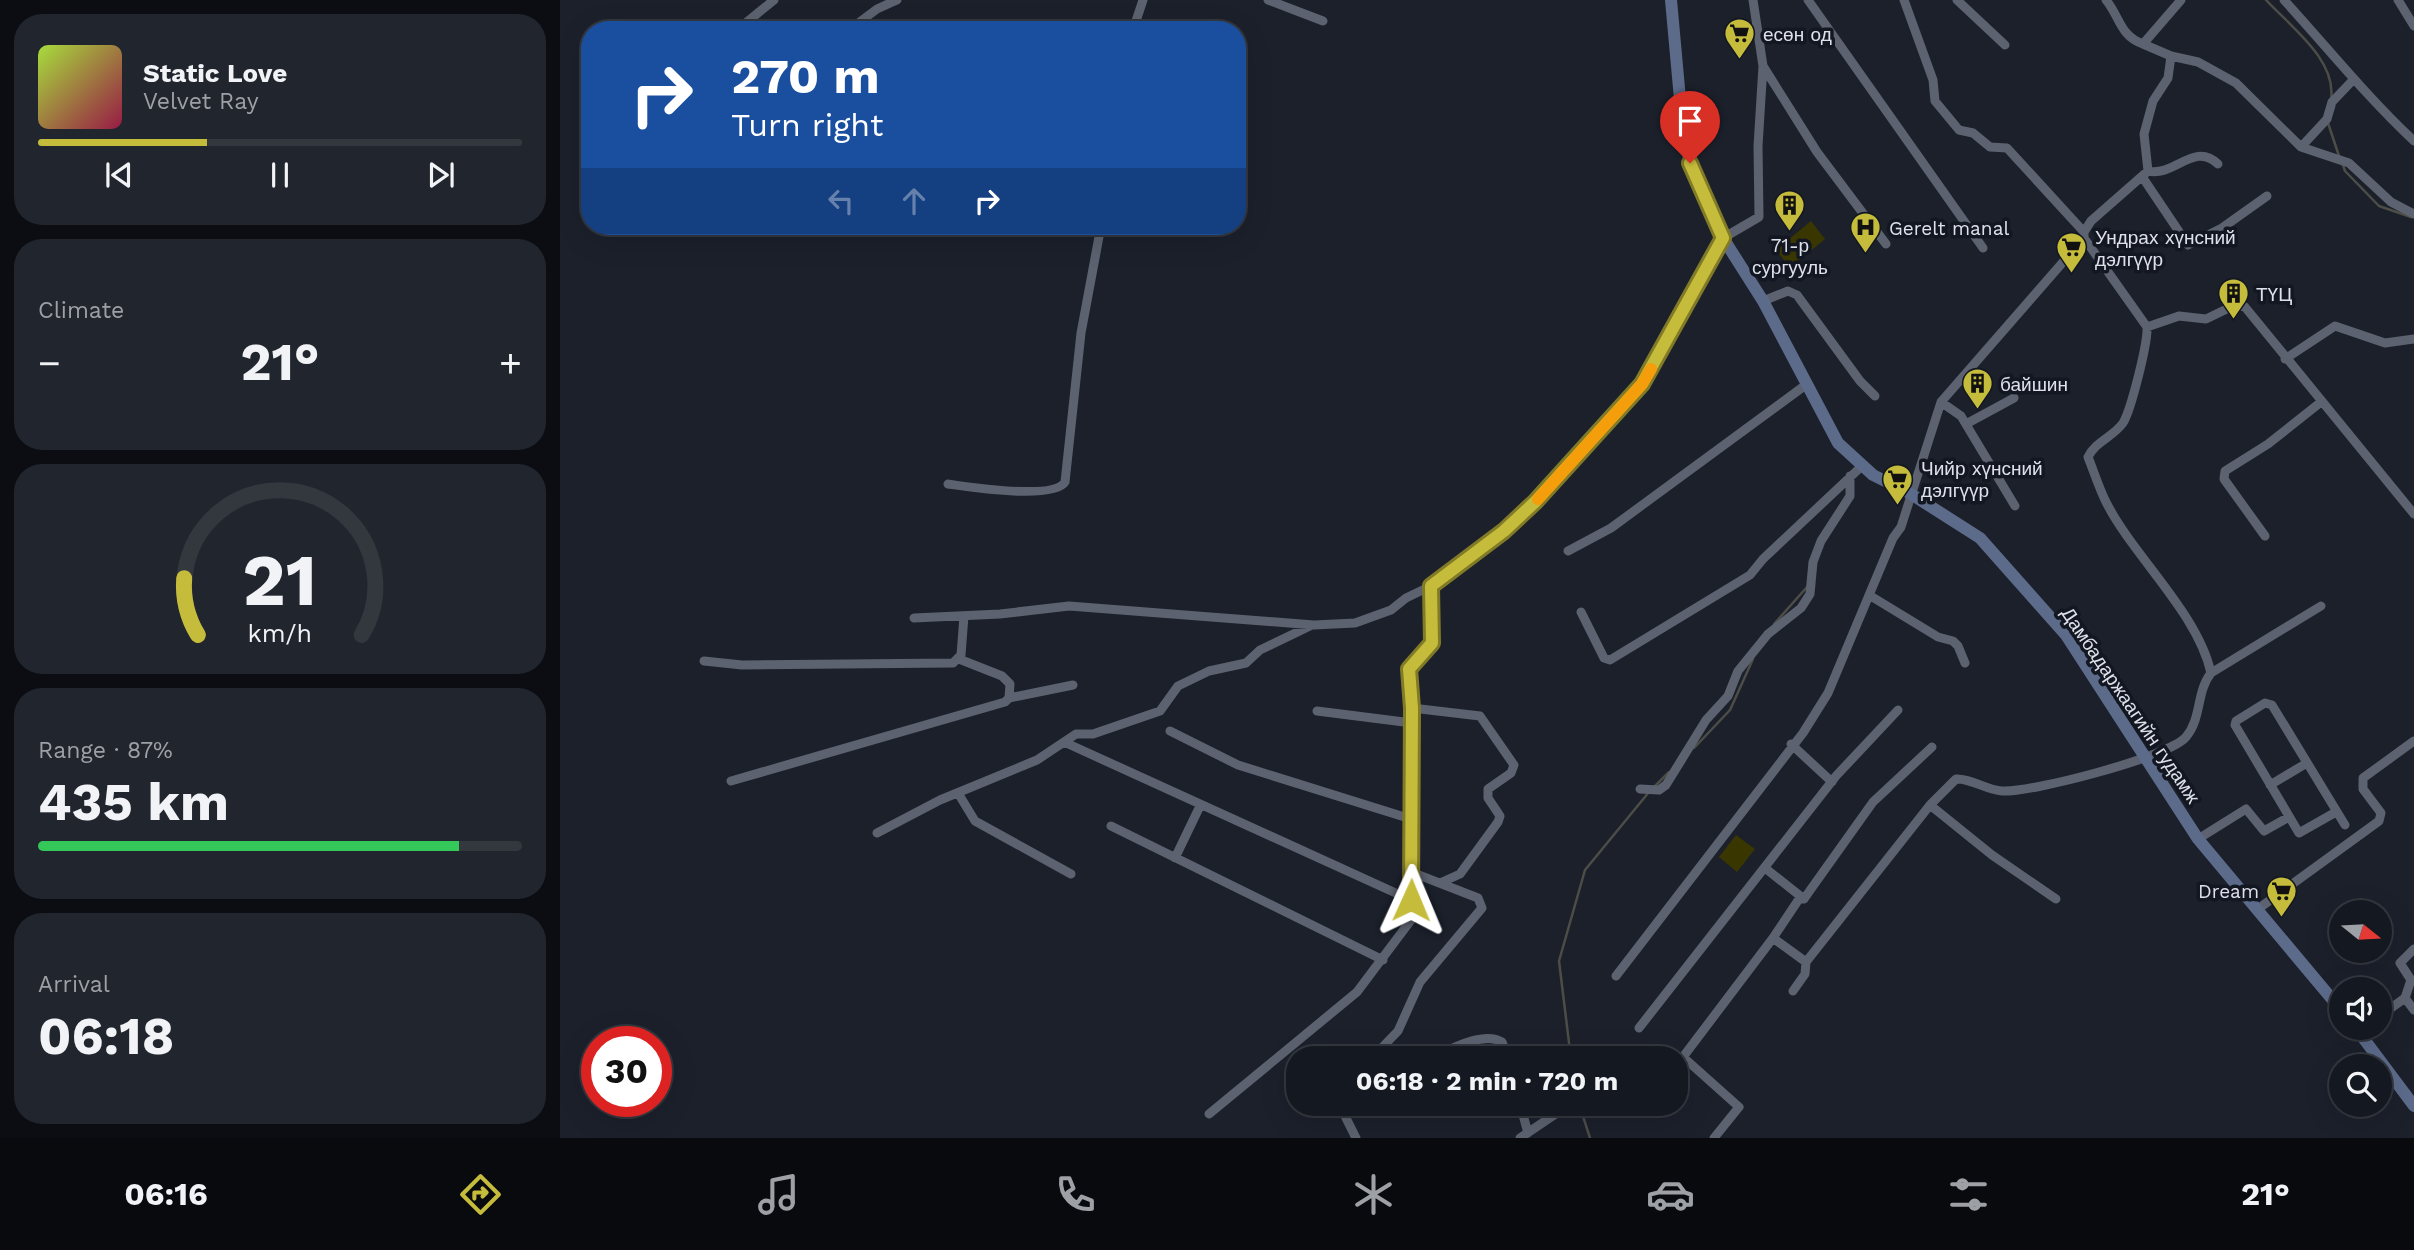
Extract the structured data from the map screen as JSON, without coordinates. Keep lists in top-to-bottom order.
{
  "streets": {
    "main road": ["Дамбадаржаагийн гудамж"]
  },
  "places": {
    "supermarket": [
      "есөн од",
      "Ундрах хүнсний дэлгүүр",
      "Чийр хүнсний дэлгүүр",
      "Dream"
    ],
    "building": ["71-р сургууль", "ТҮЦ", "байшин"],
    "hospital": ["Gerelt manal"]
  },
  "north": "right",
  "page": {
    "turn": ["270 m", "Turn right"],
    "song": ["Static Love", "Velvet Ray"],
    "tile": [
      "Climate",
      ["Range · 87%", "435 km"],
      ["Arrival", "06:18"]
    ],
    "heat": ["−", "21°", "+"],
    "limit": "30",
    "trip": "06:18 · 2 min · 720 m",
    "tabs": ["06:16", "21°"],
    "gauge": ["21", "km/h"]
  }
}
